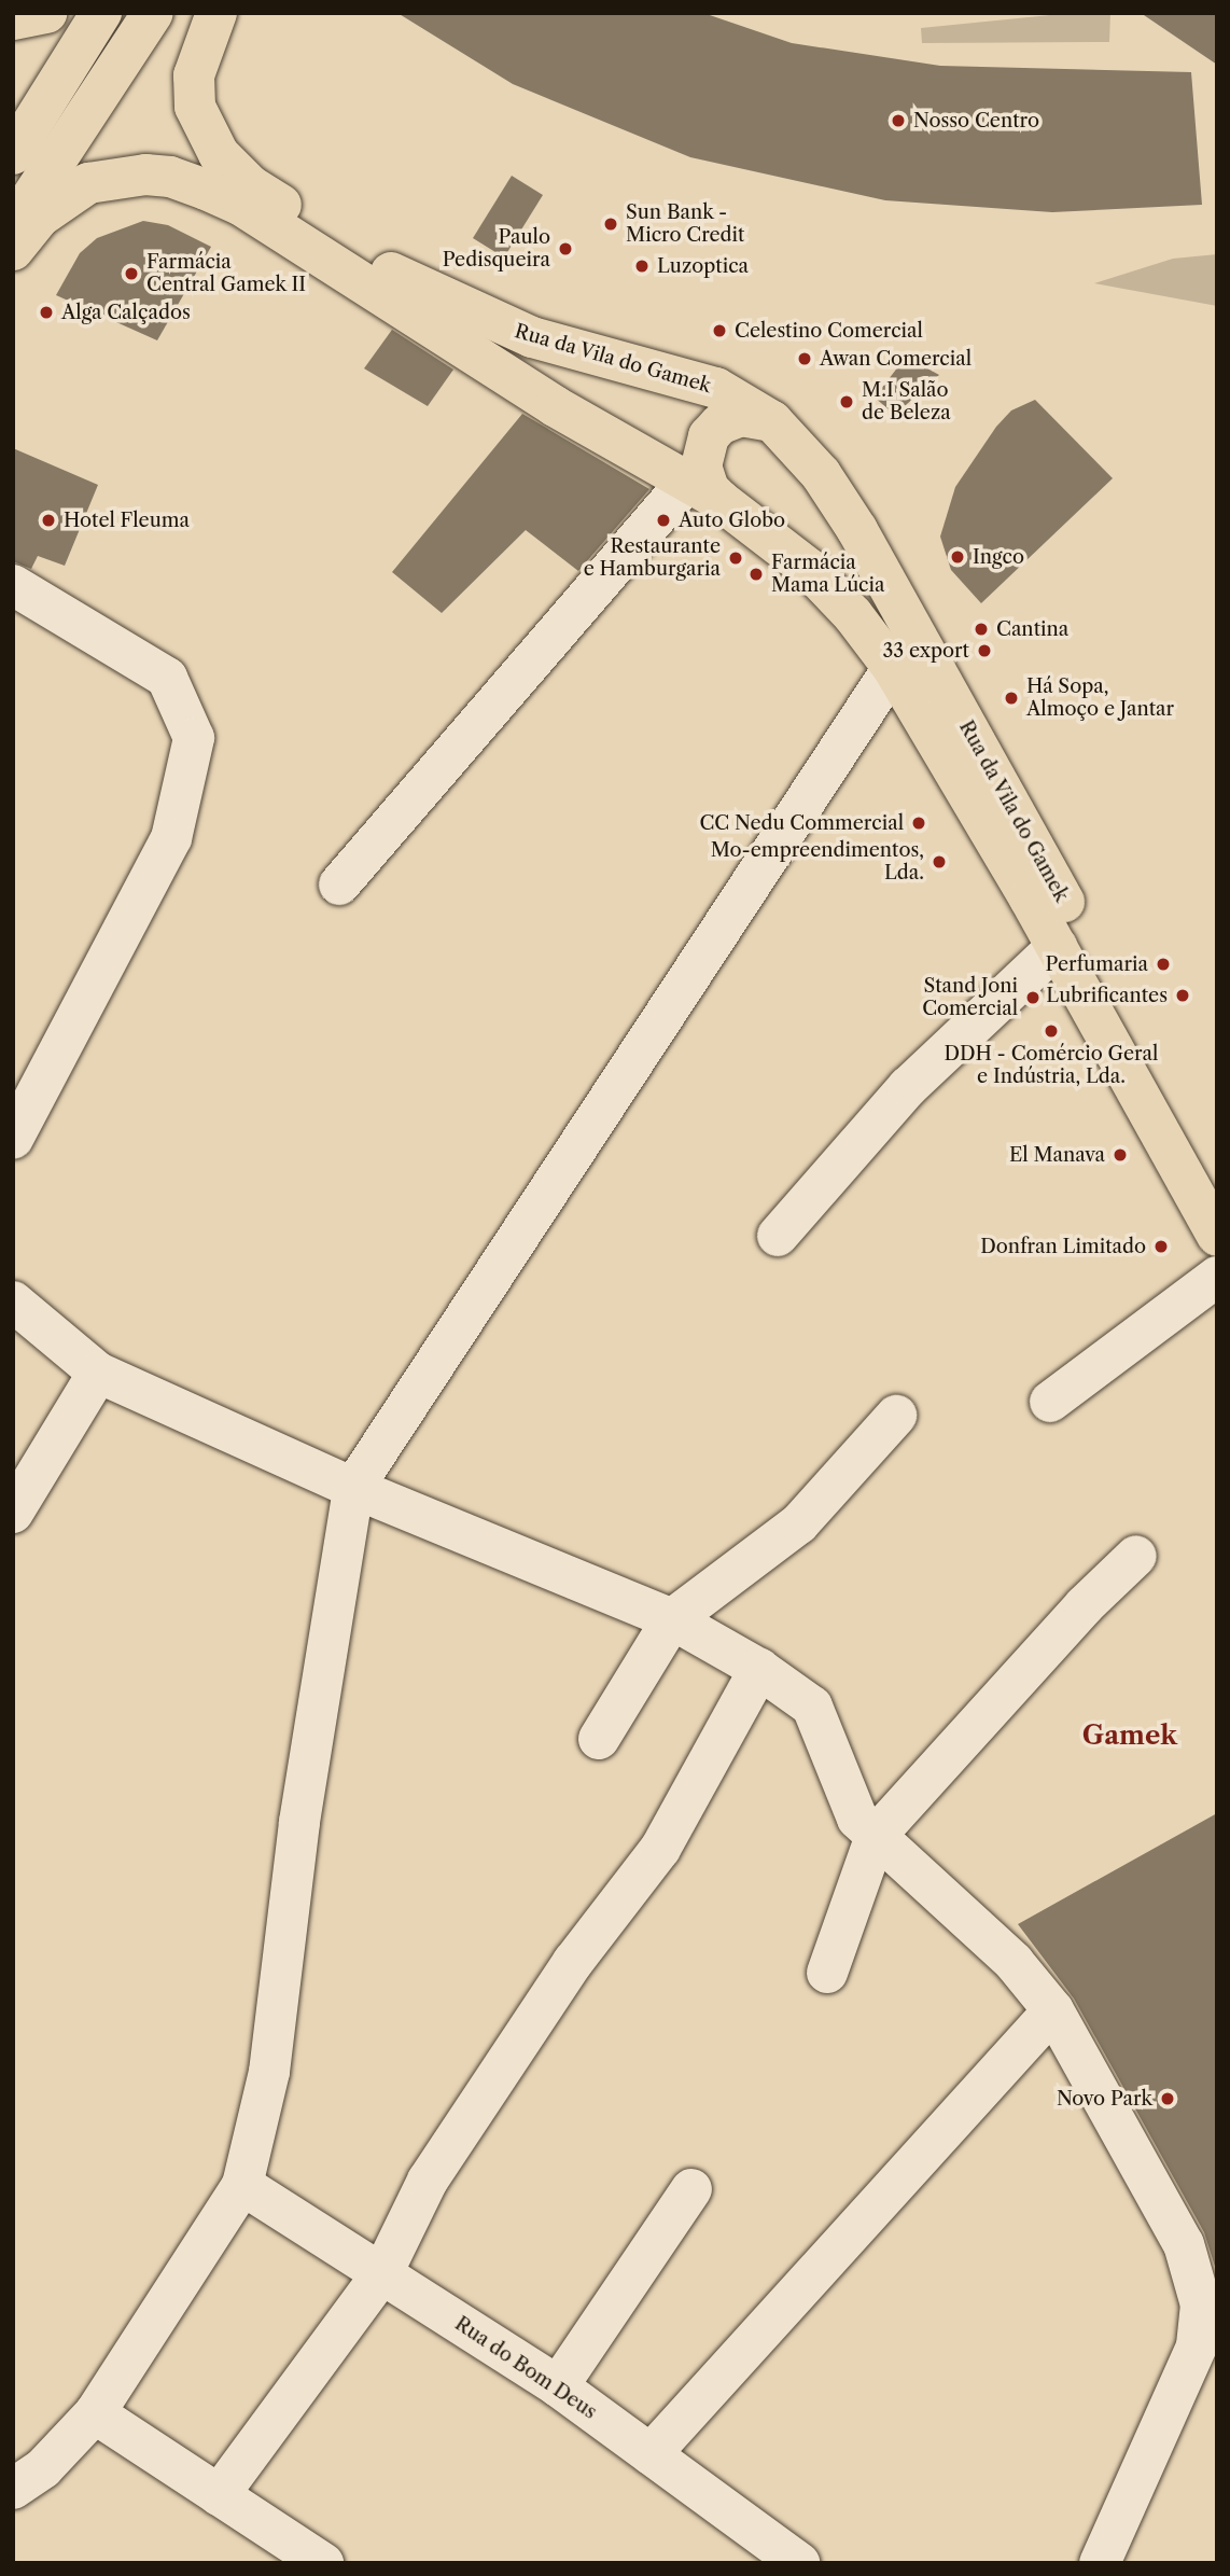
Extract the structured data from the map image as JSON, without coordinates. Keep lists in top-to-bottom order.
{
  "streets": {
    "main road": ["Rua da Vila do Gamek"],
    "street": ["Rua do Bom Deus"]
  },
  "districts": ["Gamek"],
  "places": [
    "Nosso Centro",
    "Sun Bank - Micro Credit",
    "Paulo Pedisqueira",
    "Luzoptica",
    "Farmácia Central Gamek II",
    "Alga Calçados",
    "Celestino Comercial",
    "Awan Comercial",
    "M.I Salão de Beleza",
    "Hotel Fleuma",
    "Auto Globo",
    "Ingco",
    "Restaurante e Hamburgaria",
    "Farmácia Mama Lúcia",
    "Cantina",
    "33 export",
    "Há Sopa, Almoço e Jantar",
    "CC Nedu Commercial",
    "Mo-empreendimentos, Lda.",
    "Perfumaria",
    "Lubrificantes",
    "Stand Joni Comercial",
    "DDH - Comércio Geral e Indústria, Lda.",
    "El Manava",
    "Donfran Limitado",
    "Novo Park"
  ]
}
